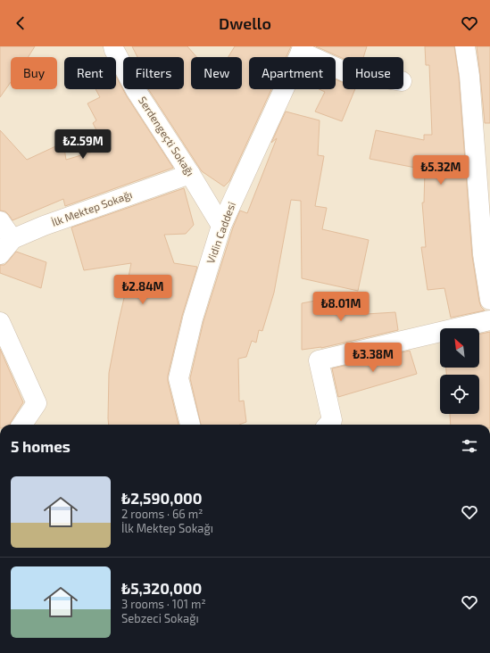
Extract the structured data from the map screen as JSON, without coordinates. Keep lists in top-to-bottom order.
{
  "streets": {
    "street": ["Serdengeçti Sokağı", "İlk Mektep Sokağı", "Vidin Caddesi"]
  },
  "crossings": [
    ["Serdengeçti Sokağı", "İlk Mektep Sokağı"],
    ["Serdengeçti Sokağı", "Vidin Caddesi"]
  ],
  "north": "top left",
  "page": {
    "header": "Dwello",
    "chip": [
      "Buy",
      "Rent",
      "Filters",
      "New",
      "Apartment",
      "House"
    ],
    "price": [
      "₺2.59M",
      "₺5.32M",
      "₺2.84M",
      "₺8.01M",
      "₺3.38M"
    ],
    "heading": "5 homes",
    "list": [
      {
        "name": "₺2,590,000",
        "note": "2 rooms · 66 m² · İlk Mektep Sokağı"
      },
      {
        "name": "₺5,320,000",
        "note": "3 rooms · 101 m² · Sebzeci Sokağı"
      }
    ]
  }
}
